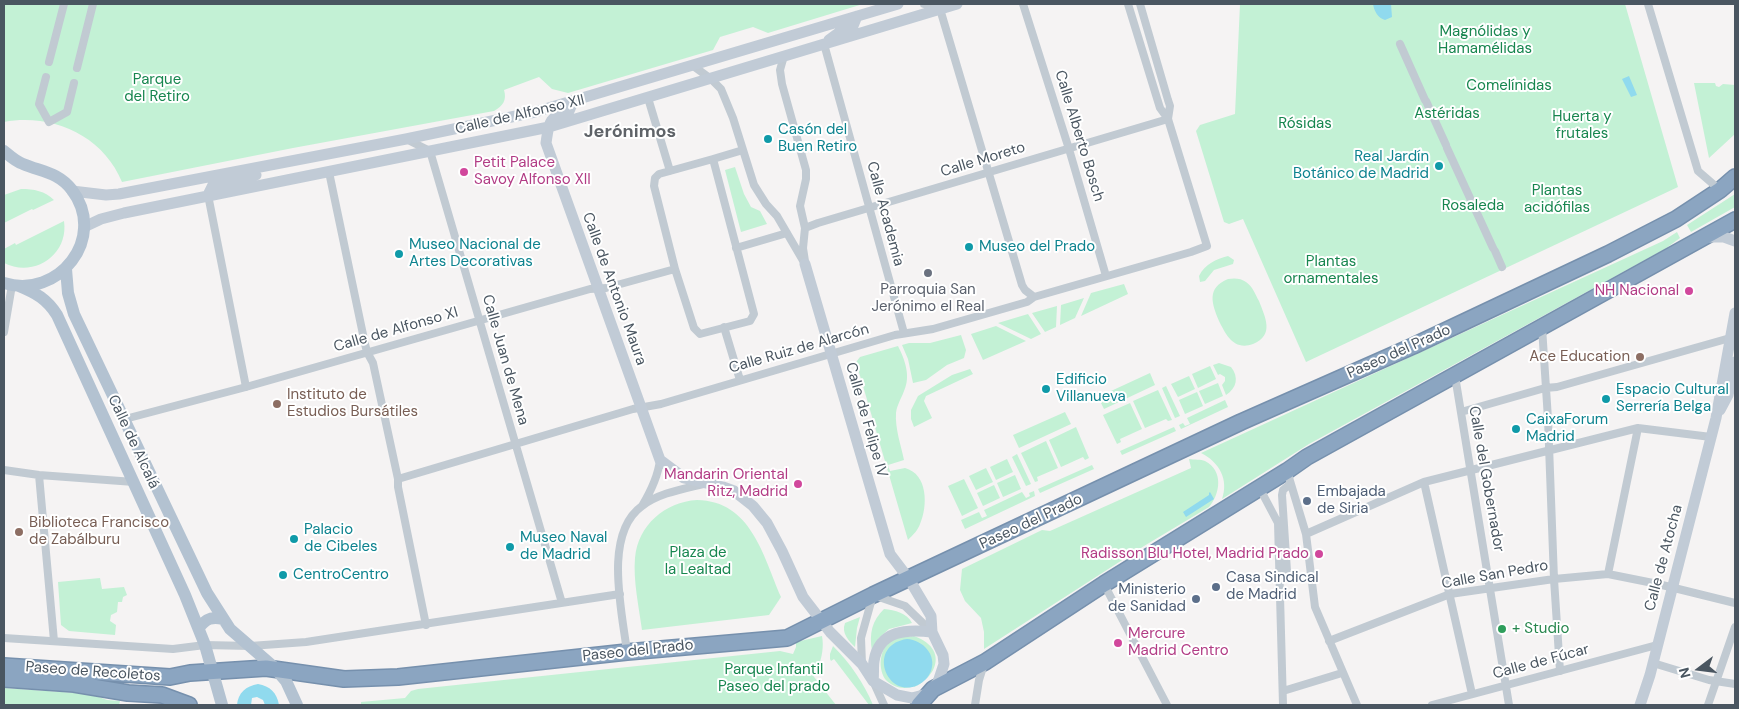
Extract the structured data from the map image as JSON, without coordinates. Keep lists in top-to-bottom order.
{
  "streets": {
    "highway": ["Paseo del Prado", "Paseo de Recoletos"],
    "main road": ["Calle de Alcalá"],
    "street": [
      "Calle de Alfonso XII",
      "Calle Alberto Bosch",
      "Calle Moreto",
      "Calle Academia",
      "Calle de Antonio Maura",
      "Calle de Alfonso XI",
      "Calle Ruiz de Alarcón",
      "Calle Juan de Mena",
      "Calle de Felipe IV",
      "Calle del Gobernador",
      "Calle de Atocha",
      "Calle San Pedro",
      "Calle de Fúcar"
    ]
  },
  "crossings": [
    ["Calle de Alfonso XII", "Calle Academia"],
    ["Calle de Alfonso XII", "Calle de Antonio Maura"],
    ["Calle de Alfonso XII", "Calle Juan de Mena"],
    ["Calle de Alfonso XII", "Calle de Felipe IV"],
    ["Calle Alberto Bosch", "Calle Moreto"],
    ["Calle Alberto Bosch", "Calle Ruiz de Alarcón"],
    ["Calle Moreto", "Calle Academia"],
    ["Calle Moreto", "Calle Ruiz de Alarcón"],
    ["Calle Moreto", "Calle de Felipe IV"],
    ["Calle Academia", "Calle Ruiz de Alarcón"],
    ["Calle de Antonio Maura", "Calle de Alfonso XI"],
    ["Calle de Antonio Maura", "Calle Ruiz de Alarcón"],
    ["Calle de Alfonso XI", "Calle Juan de Mena"],
    ["Calle de Alfonso XI", "Calle de Alcalá"],
    ["Calle Ruiz de Alarcón", "Calle Juan de Mena"],
    ["Calle Ruiz de Alarcón", "Calle de Felipe IV"],
    ["Paseo del Prado", "Calle de Felipe IV"],
    ["Paseo del Prado", "Calle de Alcalá"],
    ["Paseo del Prado", "Paseo de Recoletos"],
    ["Calle de Alcalá", "Paseo de Recoletos"],
    ["Calle del Gobernador", "Calle San Pedro"],
    ["Calle del Gobernador", "Calle de Fúcar"],
    ["Calle de Atocha", "Calle San Pedro"],
    ["Calle de Atocha", "Calle de Fúcar"]
  ],
  "districts": ["Jerónimos"],
  "parks": [
    "Magnólidas y Hamamélidas",
    "Parque del Retiro",
    "Comelínidas",
    "Astéridas",
    "Huerta y frutales",
    "Rósidas",
    "Plantas acidófilas",
    "Rosaleda",
    "Plantas ornamentales",
    "Plaza de la Lealtad",
    "Parque Infantil Paseo del prado"
  ],
  "places": [
    "Casón del Buen Retiro",
    "Real Jardín Botánico de Madrid",
    "Petit Palace Savoy Alfonso XII",
    "Museo del Prado",
    "Museo Nacional de Artes Decorativas",
    "Parroquia San Jerónimo el Real",
    "NH Nacional",
    "Ace Education",
    "Edificio Villanueva",
    "Espacio Cultural Serrería Belga",
    "Instituto de Estudios Bursátiles",
    "CaixaForum Madrid",
    "Mandarin Oriental Ritz, Madrid",
    "Embajada de Siria",
    "Biblioteca Francisco de Zabálburu",
    "Palacio de Cibeles",
    "Museo Naval de Madrid",
    "Radisson Blu Hotel, Madrid Prado",
    "CentroCentro",
    "Casa Sindical de Madrid",
    "Ministerio de Sanidad",
    "+ Studio",
    "Mercure Madrid Centro"
  ],
  "north": "left"
}
